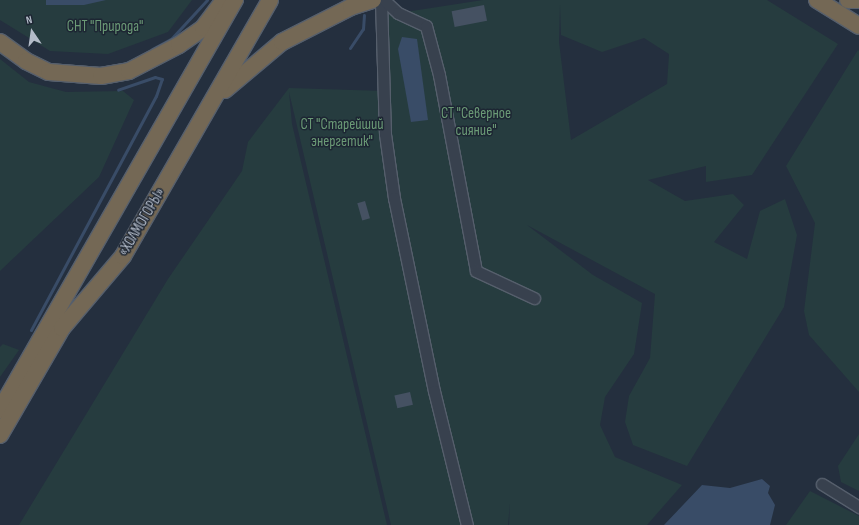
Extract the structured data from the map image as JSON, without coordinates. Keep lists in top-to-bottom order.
{
  "streets": {
    "highway": ["«ХОЛМОГОРЫ»"]
  },
  "parks": ["СНТ \"Природа\"", "СТ \"Северное сияние\"", "СТ \"Старейший энергетик\""],
  "north": "top"
}
